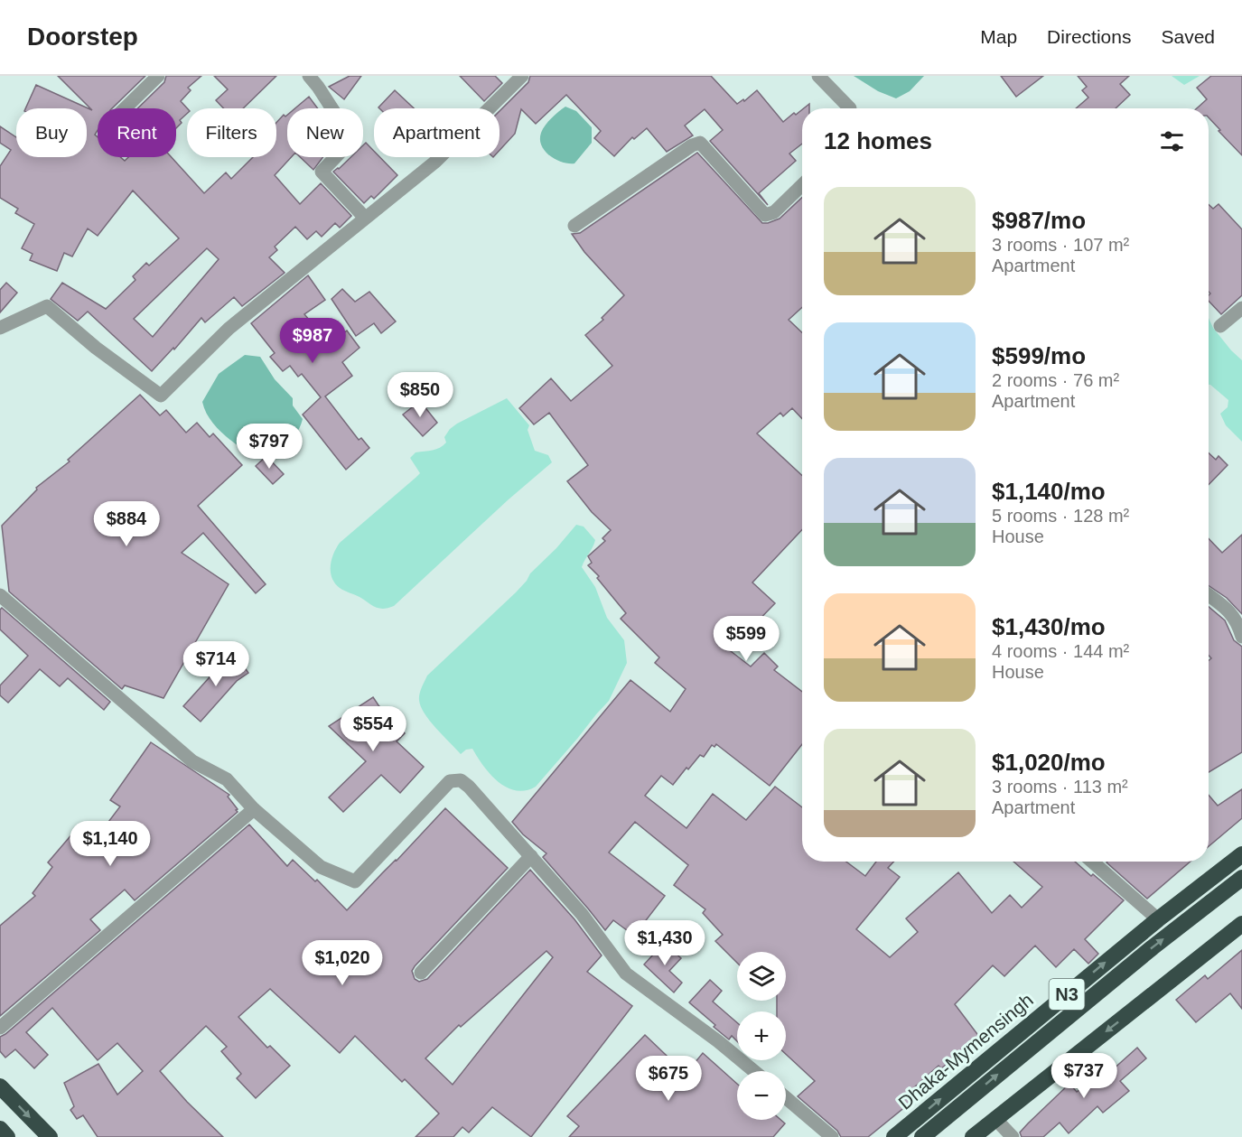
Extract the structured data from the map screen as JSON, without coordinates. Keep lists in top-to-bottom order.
{
  "streets": {
    "highway": ["N3", "Dhaka-Mymensingh"]
  },
  "page": {
    "header": "Doorstep",
    "nav": ["Map", "Directions", "Saved"],
    "chip": [
      "Buy",
      "Rent",
      "Filters",
      "New",
      "Apartment"
    ],
    "heading": "12 homes",
    "list": [
      {
        "name": "$987/mo",
        "note": "3 rooms · 107 m² · Apartment"
      },
      {
        "name": "$599/mo",
        "note": "2 rooms · 76 m² · Apartment"
      },
      {
        "name": "$1,140/mo",
        "note": "5 rooms · 128 m² · House"
      },
      {
        "name": "$1,430/mo",
        "note": "4 rooms · 144 m² · House"
      },
      {
        "name": "$1,020/mo",
        "note": "3 rooms · 113 m² · Apartment"
      }
    ],
    "price": [
      "$987",
      "$850",
      "$797",
      "$884",
      "$599",
      "$714",
      "$554",
      "$1,140",
      "$1,430",
      "$1,020",
      "$737",
      "$675"
    ],
    "map_buttons": ["+", "−"]
  }
}
